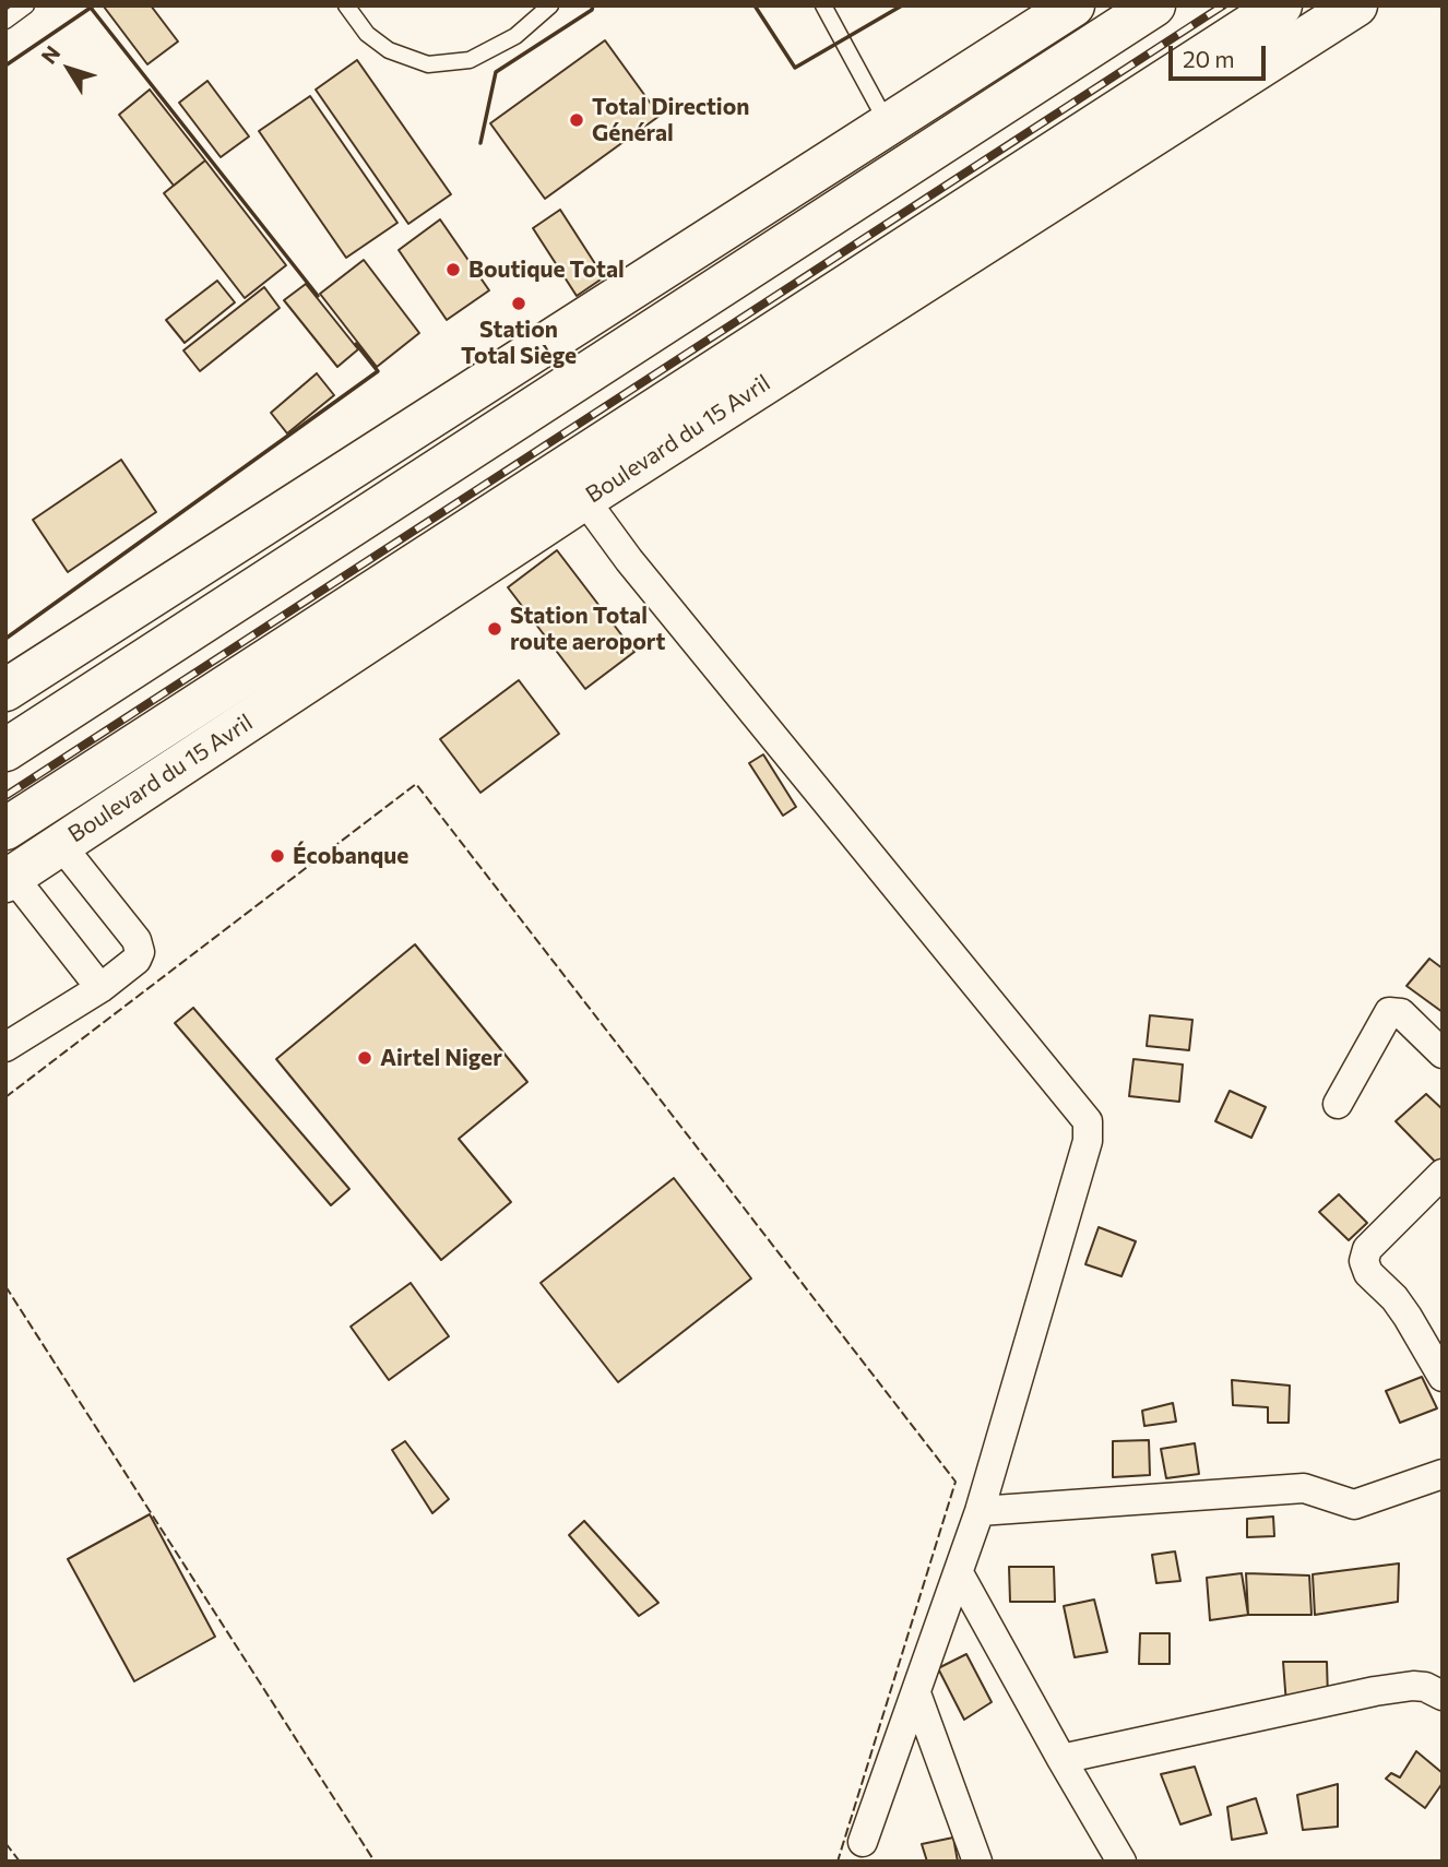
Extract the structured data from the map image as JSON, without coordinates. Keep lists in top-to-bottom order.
{
  "streets": {
    "main road": ["Boulevard du 15 Avril"]
  },
  "places": [
    "Total Direction Général",
    "Boutique Total",
    "Station Total Siège",
    "Station Total route aeroport",
    "Écobanque",
    "Airtel Niger"
  ],
  "scale_bar": "20 m",
  "north": "top left"
}
